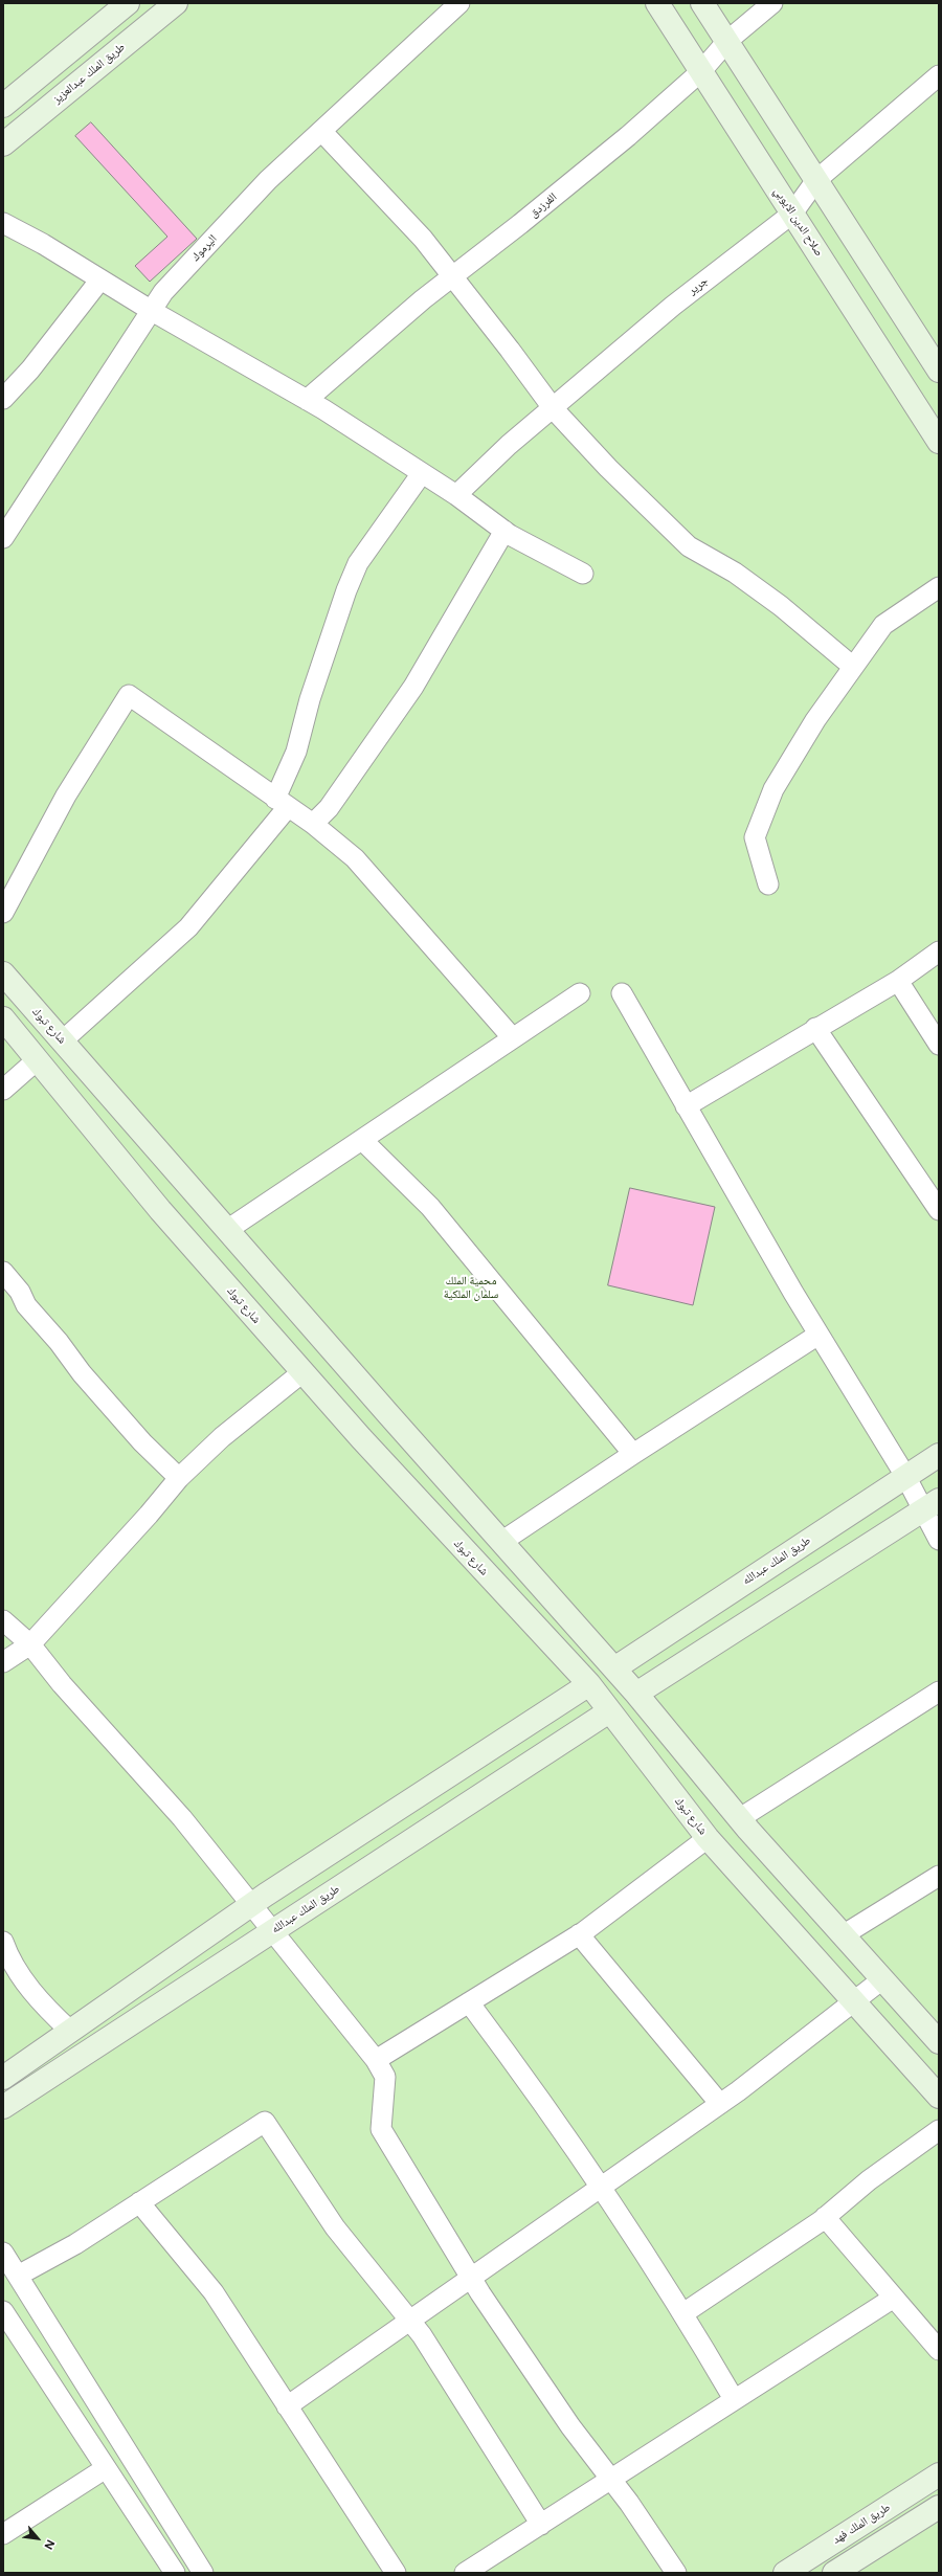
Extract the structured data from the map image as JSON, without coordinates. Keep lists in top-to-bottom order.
{
  "streets": {
    "main road": [
      "طريق الملك عبدالعزيز",
      "صلاح الدين الايوبي",
      "شارع تبوك",
      "طريق الملك عبدالله",
      "طريق الملك فهد"
    ],
    "street": ["الفرزدق", "اليرموك", "جرير"]
  },
  "crossings": [
    ["الفرزدق", "صلاح الدين الايوبي"],
    ["صلاح الدين الايوبي", "جرير"],
    ["شارع تبوك", "طريق الملك عبدالله"]
  ],
  "parks": ["محمية الملك سلمان الملكية"],
  "north": "bottom right"
}
